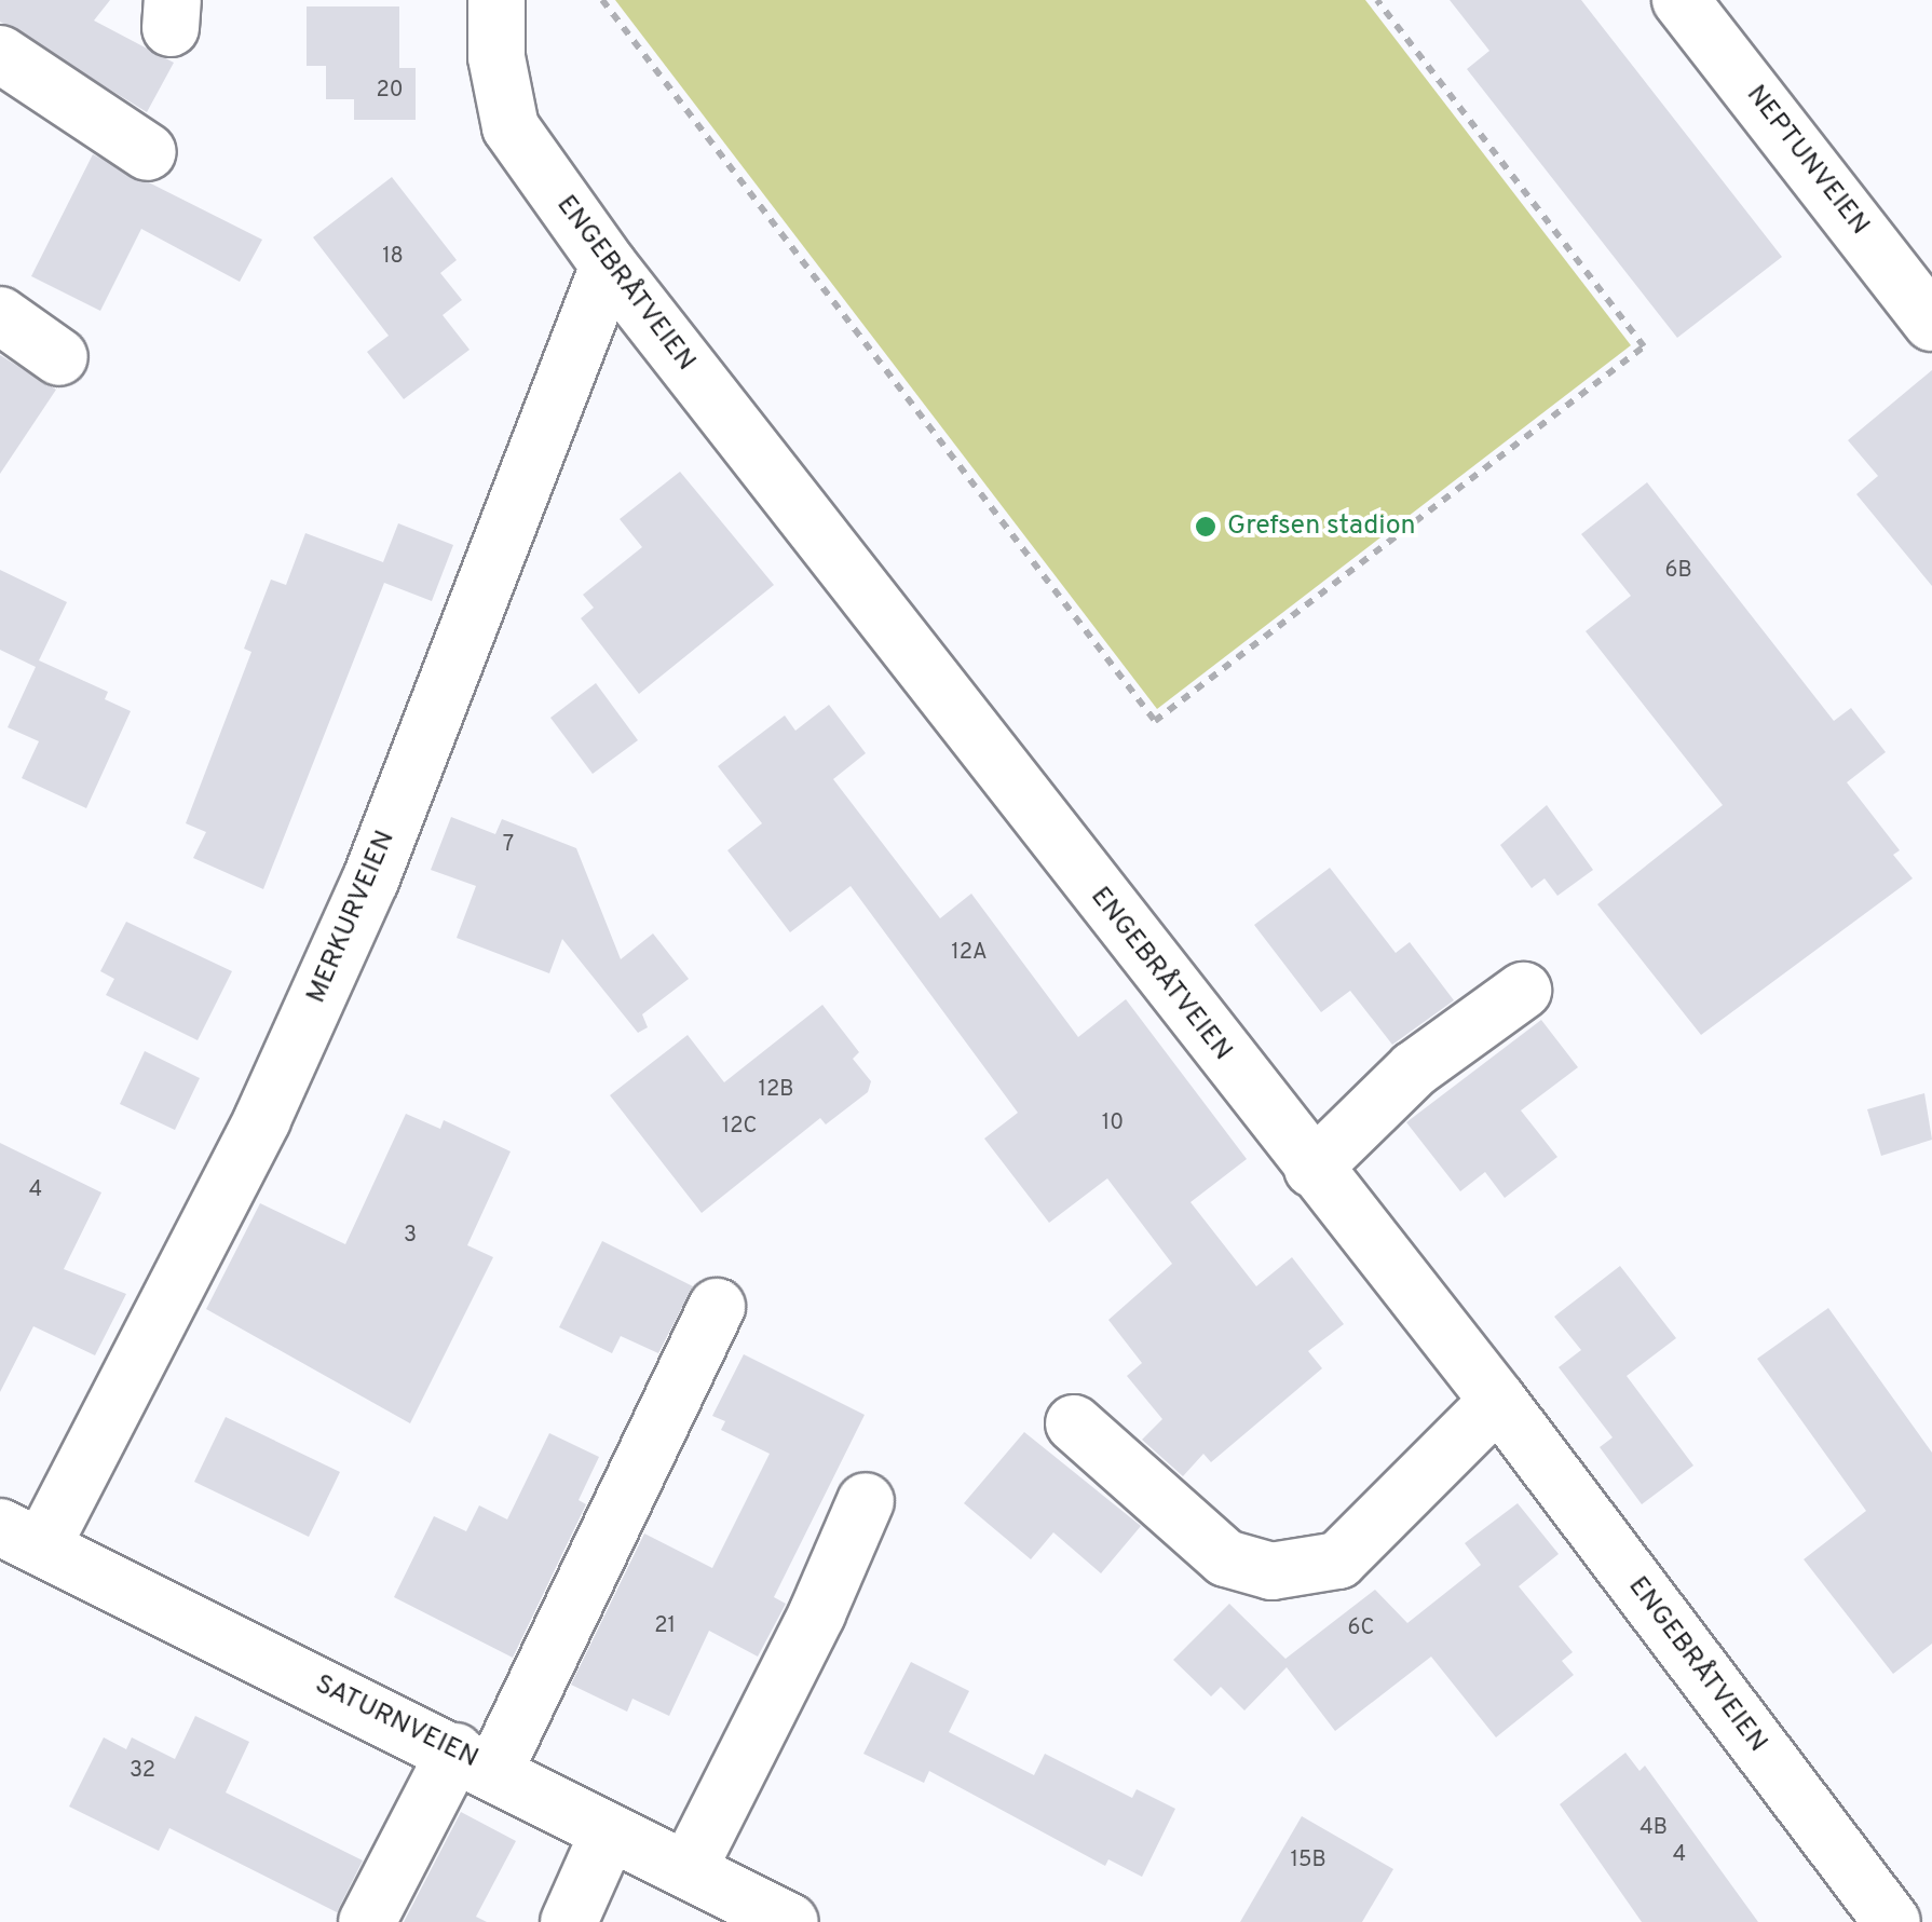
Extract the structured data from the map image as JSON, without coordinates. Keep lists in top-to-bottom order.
{
  "streets": {
    "street": [
      "NEPTUNVEIEN",
      "ENGEBRÅTVEIEN",
      "MERKURVEIEN",
      "SATURNVEIEN"
    ]
  },
  "crossings": [
    ["ENGEBRÅTVEIEN", "MERKURVEIEN"],
    ["MERKURVEIEN", "SATURNVEIEN"]
  ],
  "places": ["Grefsen stadion"],
  "house_numbers": [
    "20",
    "18",
    "6B",
    "7",
    "12A",
    "12B",
    "10",
    "12C",
    "4",
    "3",
    "21",
    "6C",
    "32",
    "4B",
    "4",
    "15B"
  ]
}
